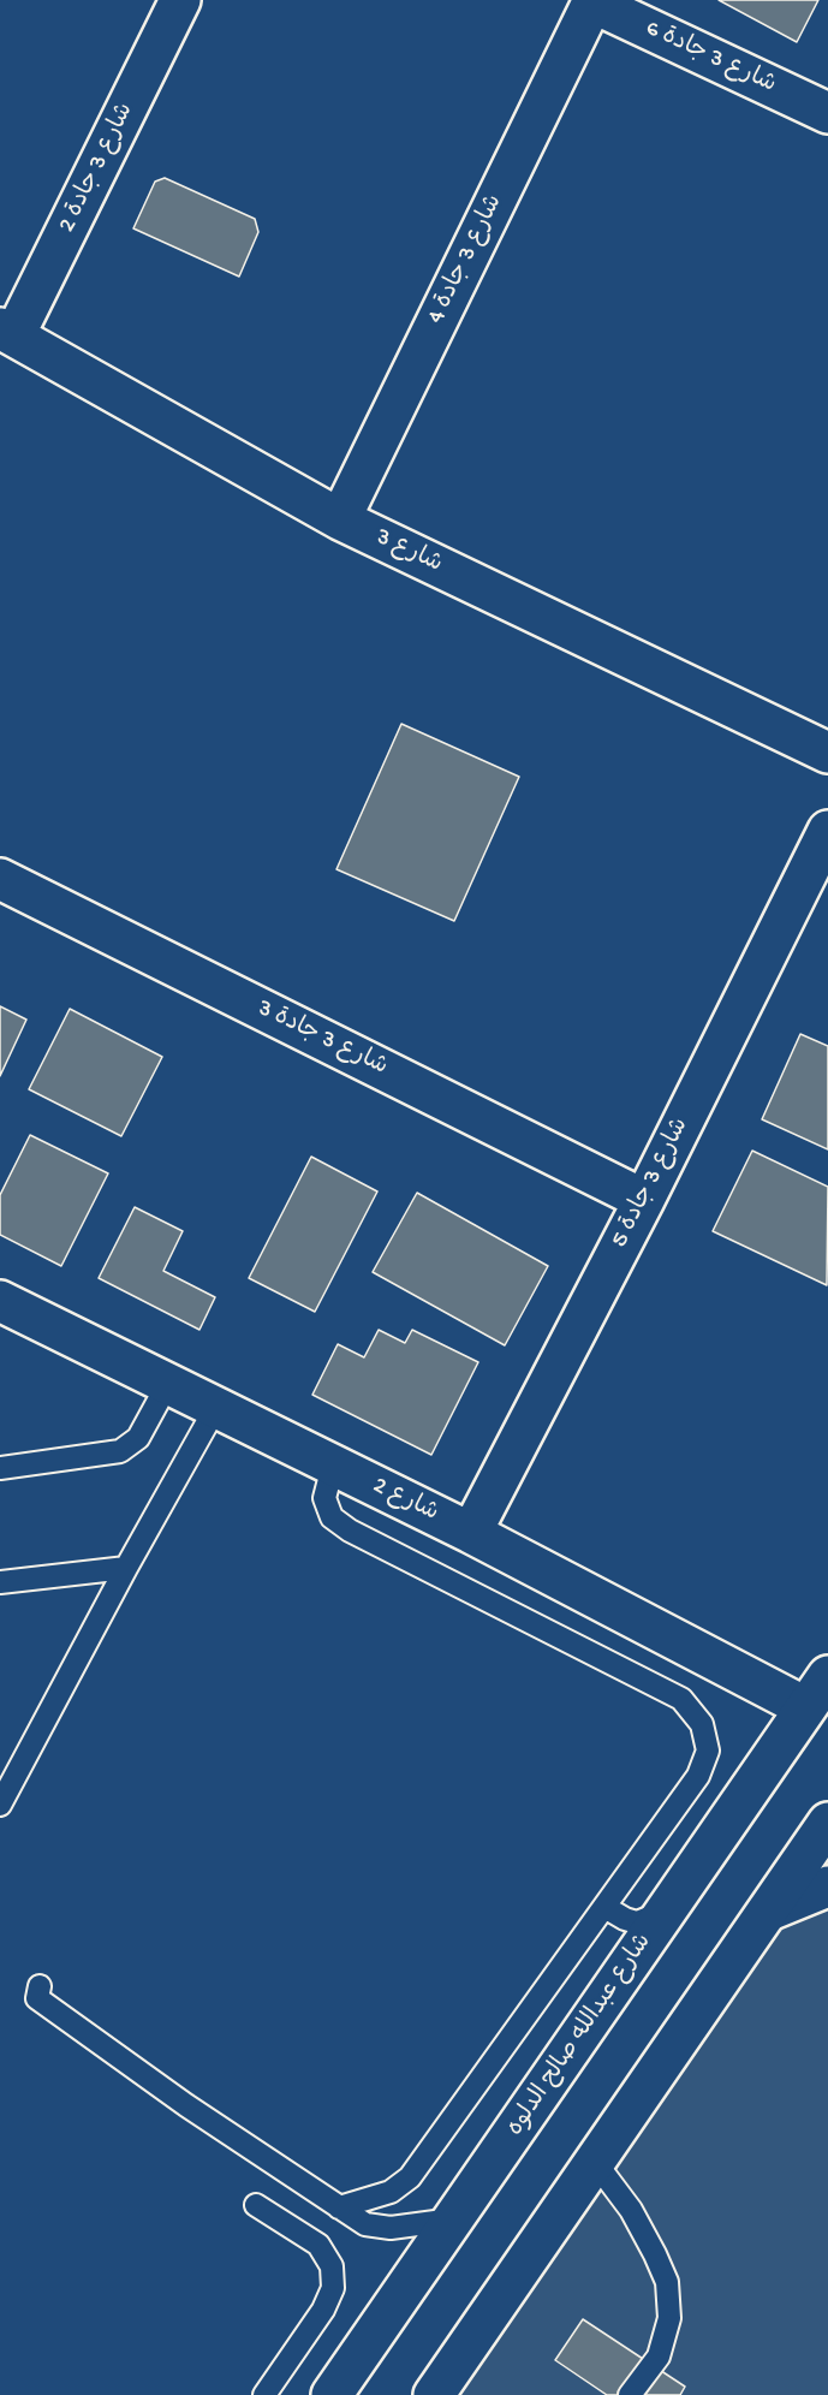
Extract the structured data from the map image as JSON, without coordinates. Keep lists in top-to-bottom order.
{
  "streets": {
    "street": [
      "شارع 3 جادة 6",
      "شارع 3 جادة 2",
      "شارع 3 جادة 4",
      "شارع 3",
      "شارع 3 جادة 3",
      "شارع 3 جادة 5",
      "شارع 2",
      "شارع عبدالله صالح الدلوه"
    ]
  },
  "crossings": [
    ["شارع 3 جادة 6", "شارع 3 جادة 4"],
    ["شارع 3 جادة 2", "شارع 3"],
    ["شارع 3 جادة 4", "شارع 3"],
    ["شارع 3 جادة 3", "شارع 3 جادة 5"],
    ["شارع 3 جادة 5", "شارع 2"],
    ["شارع 2", "شارع عبدالله صالح الدلوه"]
  ]
}
